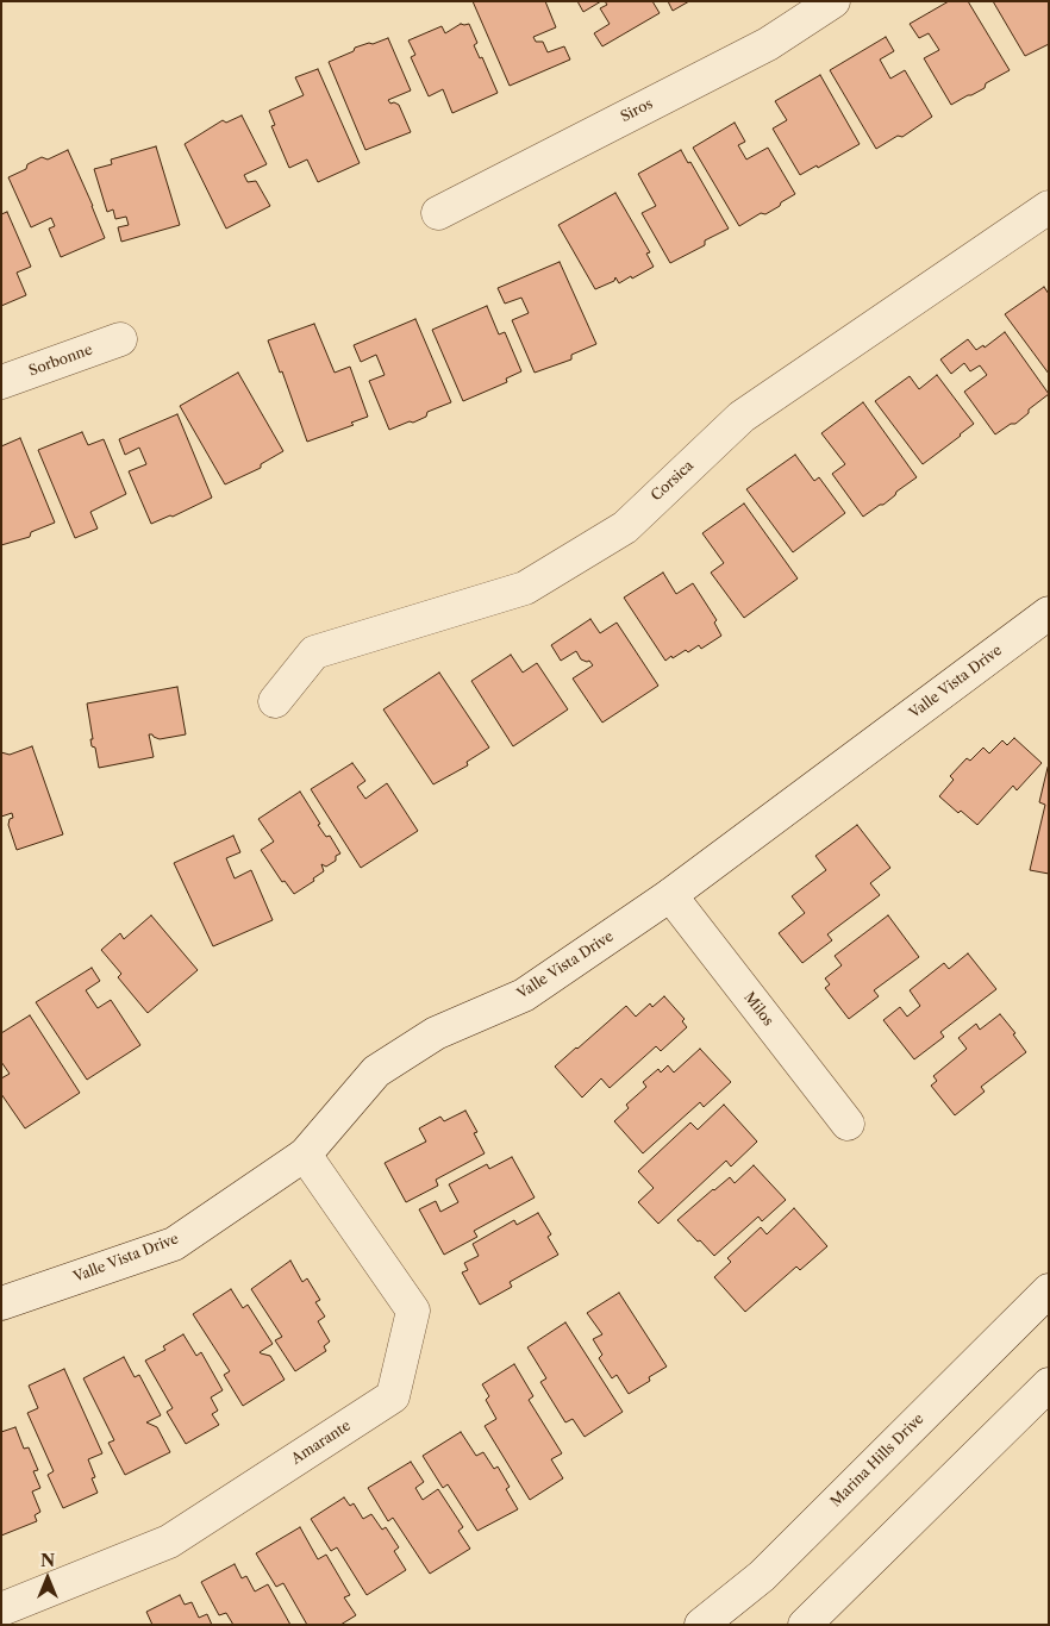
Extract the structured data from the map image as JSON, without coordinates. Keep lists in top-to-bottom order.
{
  "streets": {
    "street": [
      "Siros",
      "Sorbonne",
      "Corsica",
      "Valle Vista Drive",
      "Milos",
      "Amarante",
      "Marina Hills Drive"
    ]
  },
  "crossings": [
    ["Valle Vista Drive", "Milos"],
    ["Valle Vista Drive", "Amarante"]
  ],
  "north": "top"
}
